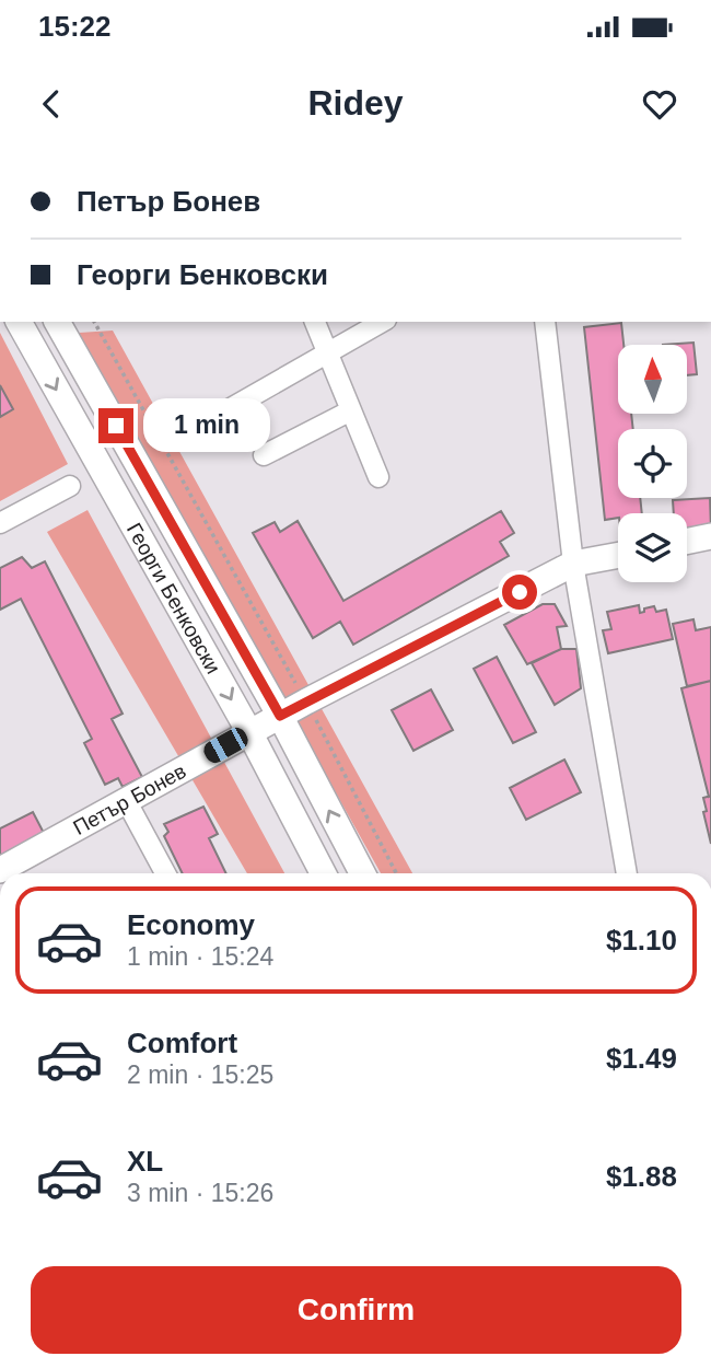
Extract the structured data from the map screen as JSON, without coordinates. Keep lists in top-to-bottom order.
{
  "streets": {
    "street": ["Георги Бенковски", "Петър Бонев"]
  },
  "crossings": [
    ["Георги Бенковски", "Петър Бонев"]
  ],
  "north": "top",
  "page": {
    "status": "15:22",
    "header": "Ridey",
    "banner": ["Петър Бонев", "Георги Бенковски"],
    "bubble": "1 min",
    "list": [
      {
        "name": "Economy",
        "note": "1 min · 15:24",
        "value": "$1.10"
      },
      {
        "name": "Comfort",
        "note": "2 min · 15:25",
        "value": "$1.49"
      },
      {
        "name": "XL",
        "note": "3 min · 15:26",
        "value": "$1.88"
      }
    ],
    "buttons": "Confirm"
  }
}
